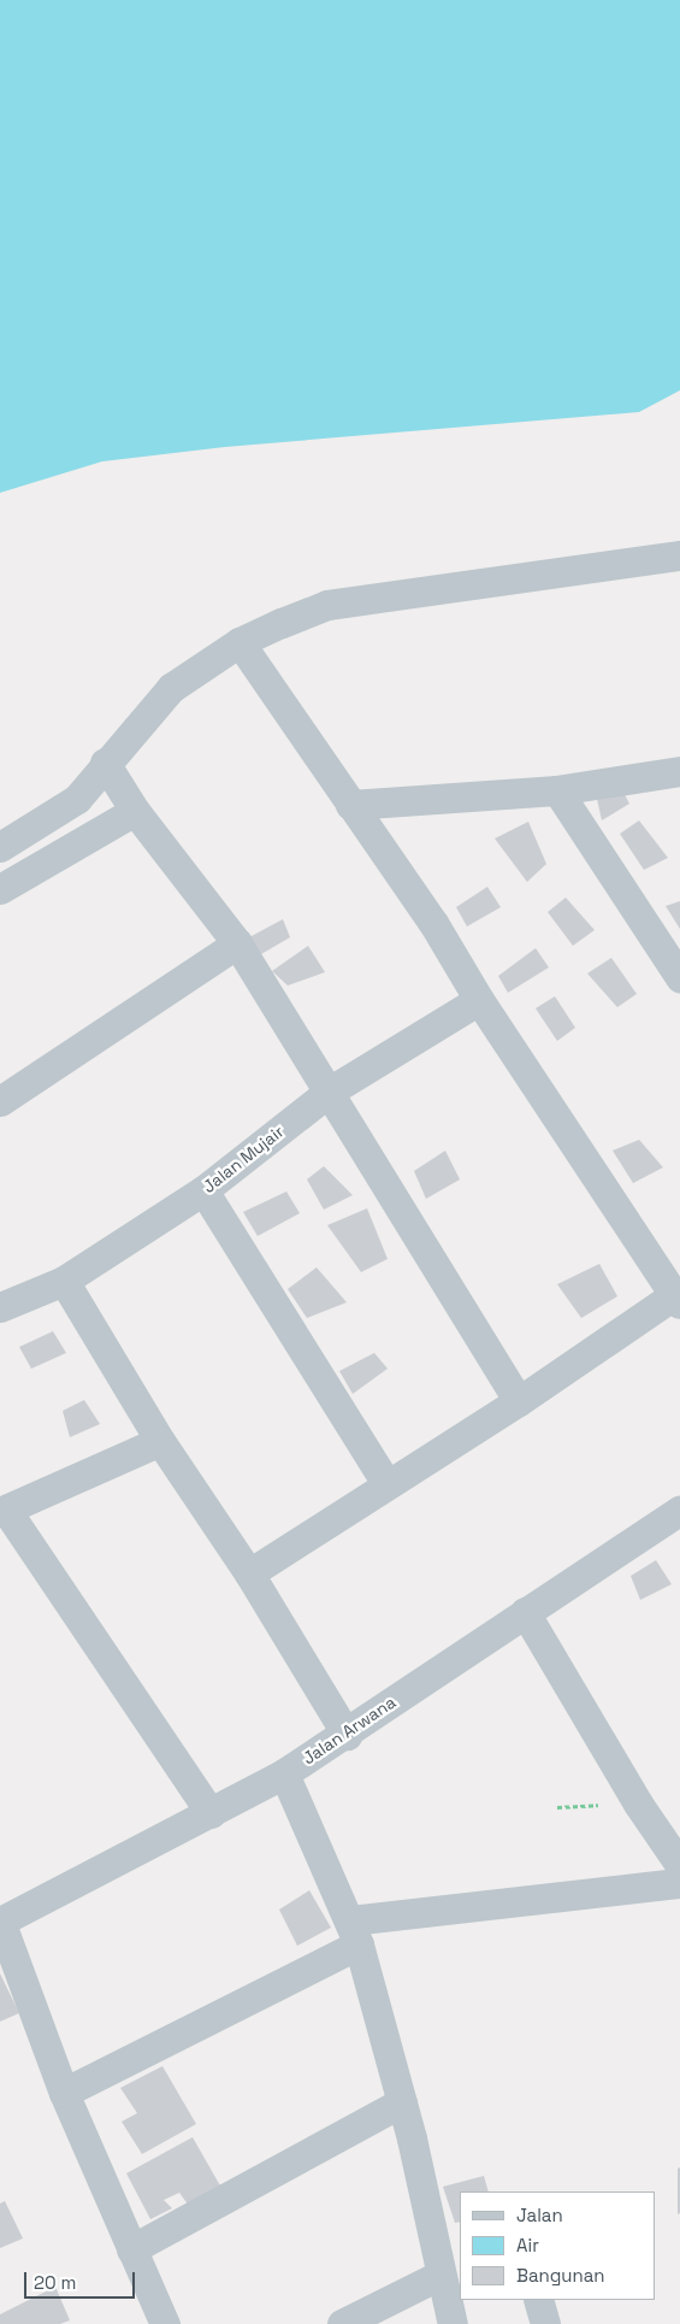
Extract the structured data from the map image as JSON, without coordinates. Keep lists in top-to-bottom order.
{
  "streets": {
    "street": ["Jalan Mujair", "Jalan Arwana"]
  },
  "legend": ["Jalan", "Air", "Bangunan"],
  "scale_bar": "20 m"
}
